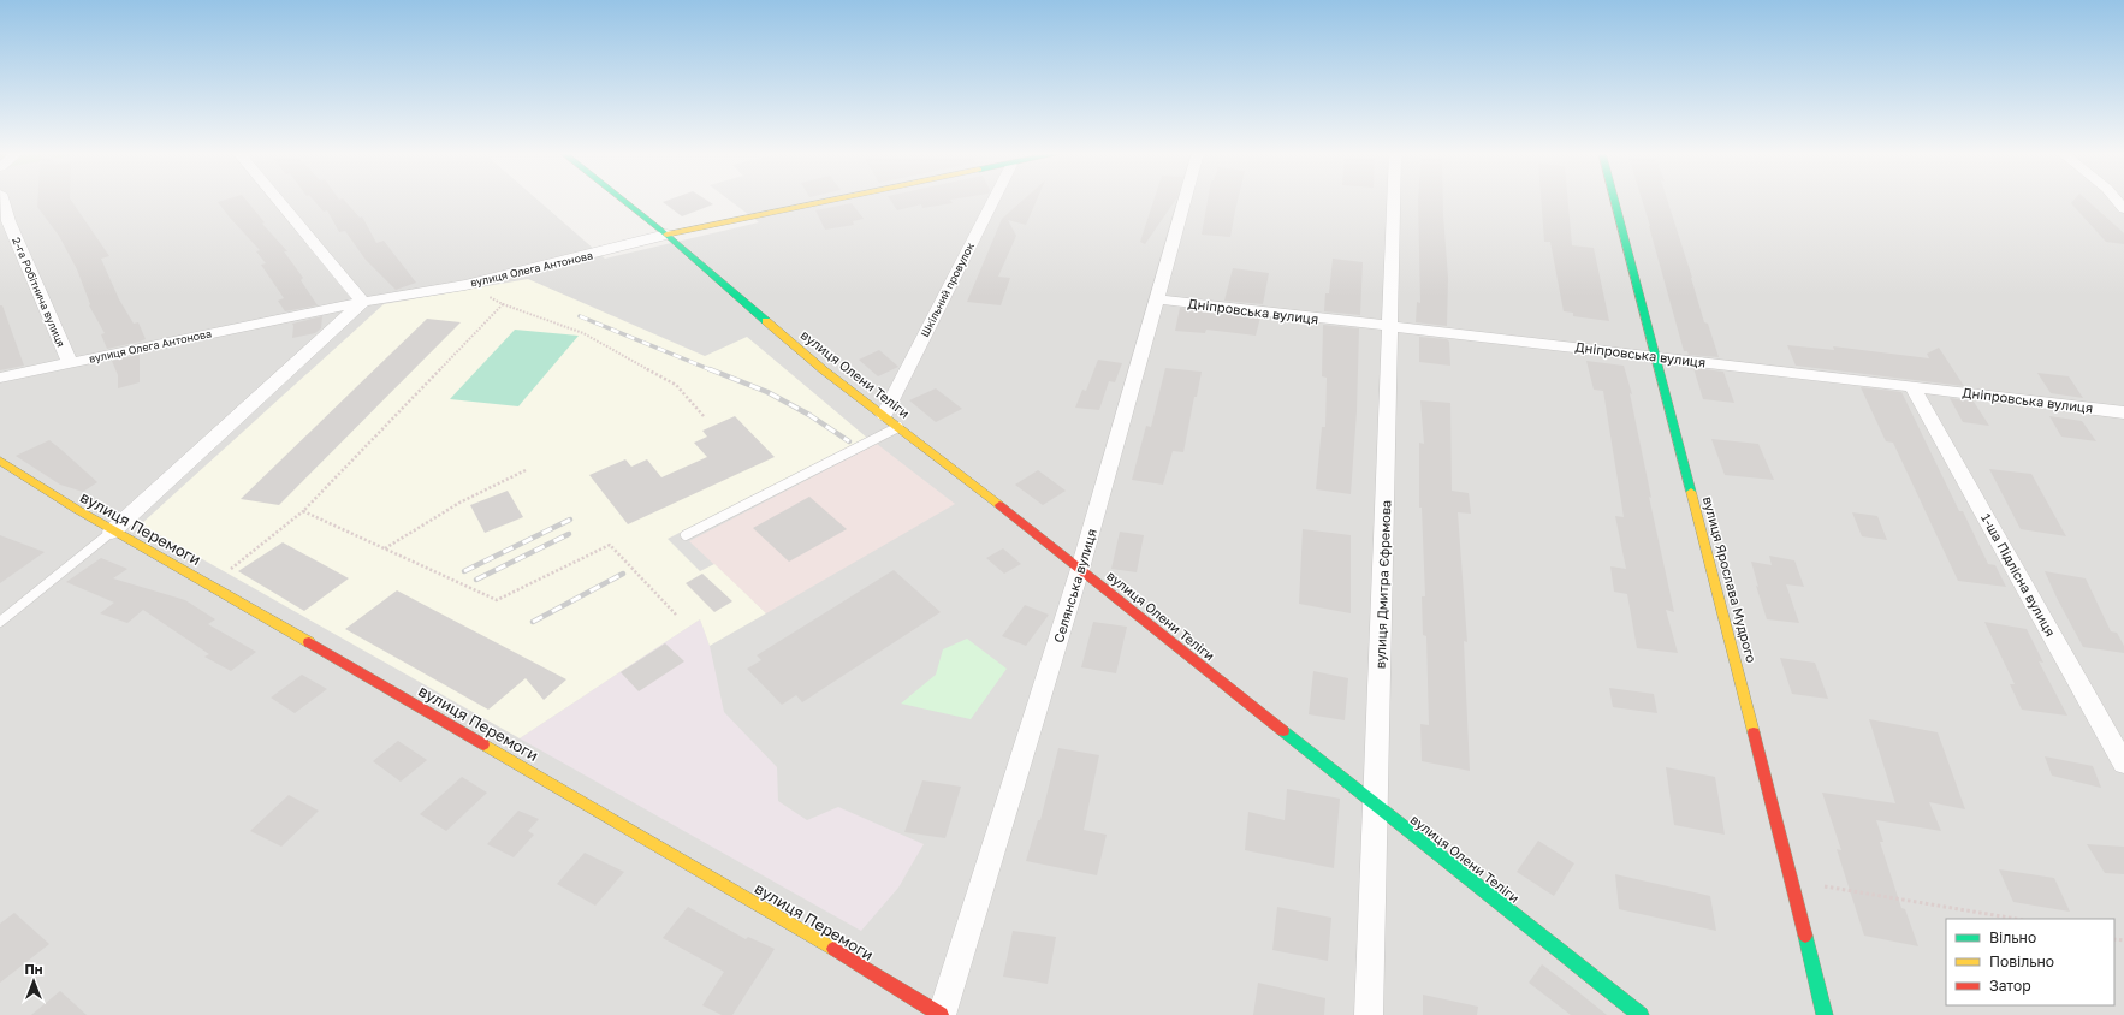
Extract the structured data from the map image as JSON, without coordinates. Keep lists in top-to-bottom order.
{
  "streets": {
    "street": [
      "вулиця Олега Антонова",
      "Шкільний провулок",
      "2-га Робітнича вулиця",
      "Дніпровська вулиця",
      "вулиця Олени Теліги",
      "вулиця Перемоги",
      "1-ша Підлісна вулиця",
      "вулиця Ярослава Мудрого",
      "вулиця Дмитра Єфремова",
      "Селянська вулиця"
    ]
  },
  "crossings": [
    ["вулиця Олега Антонова", "2-га Робітнича вулиця"],
    ["вулиця Олега Антонова", "вулиця Олени Теліги"],
    ["Шкільний провулок", "вулиця Олени Теліги"],
    ["Дніпровська вулиця", "1-ша Підлісна вулиця"],
    ["Дніпровська вулиця", "вулиця Ярослава Мудрого"],
    ["Дніпровська вулиця", "вулиця Дмитра Єфремова"],
    ["Дніпровська вулиця", "Селянська вулиця"],
    ["вулиця Олени Теліги", "вулиця Дмитра Єфремова"],
    ["вулиця Олени Теліги", "Селянська вулиця"],
    ["вулиця Перемоги", "Селянська вулиця"]
  ],
  "legend": ["Вільно", "Повільно", "Затор"],
  "north": "top"
}
